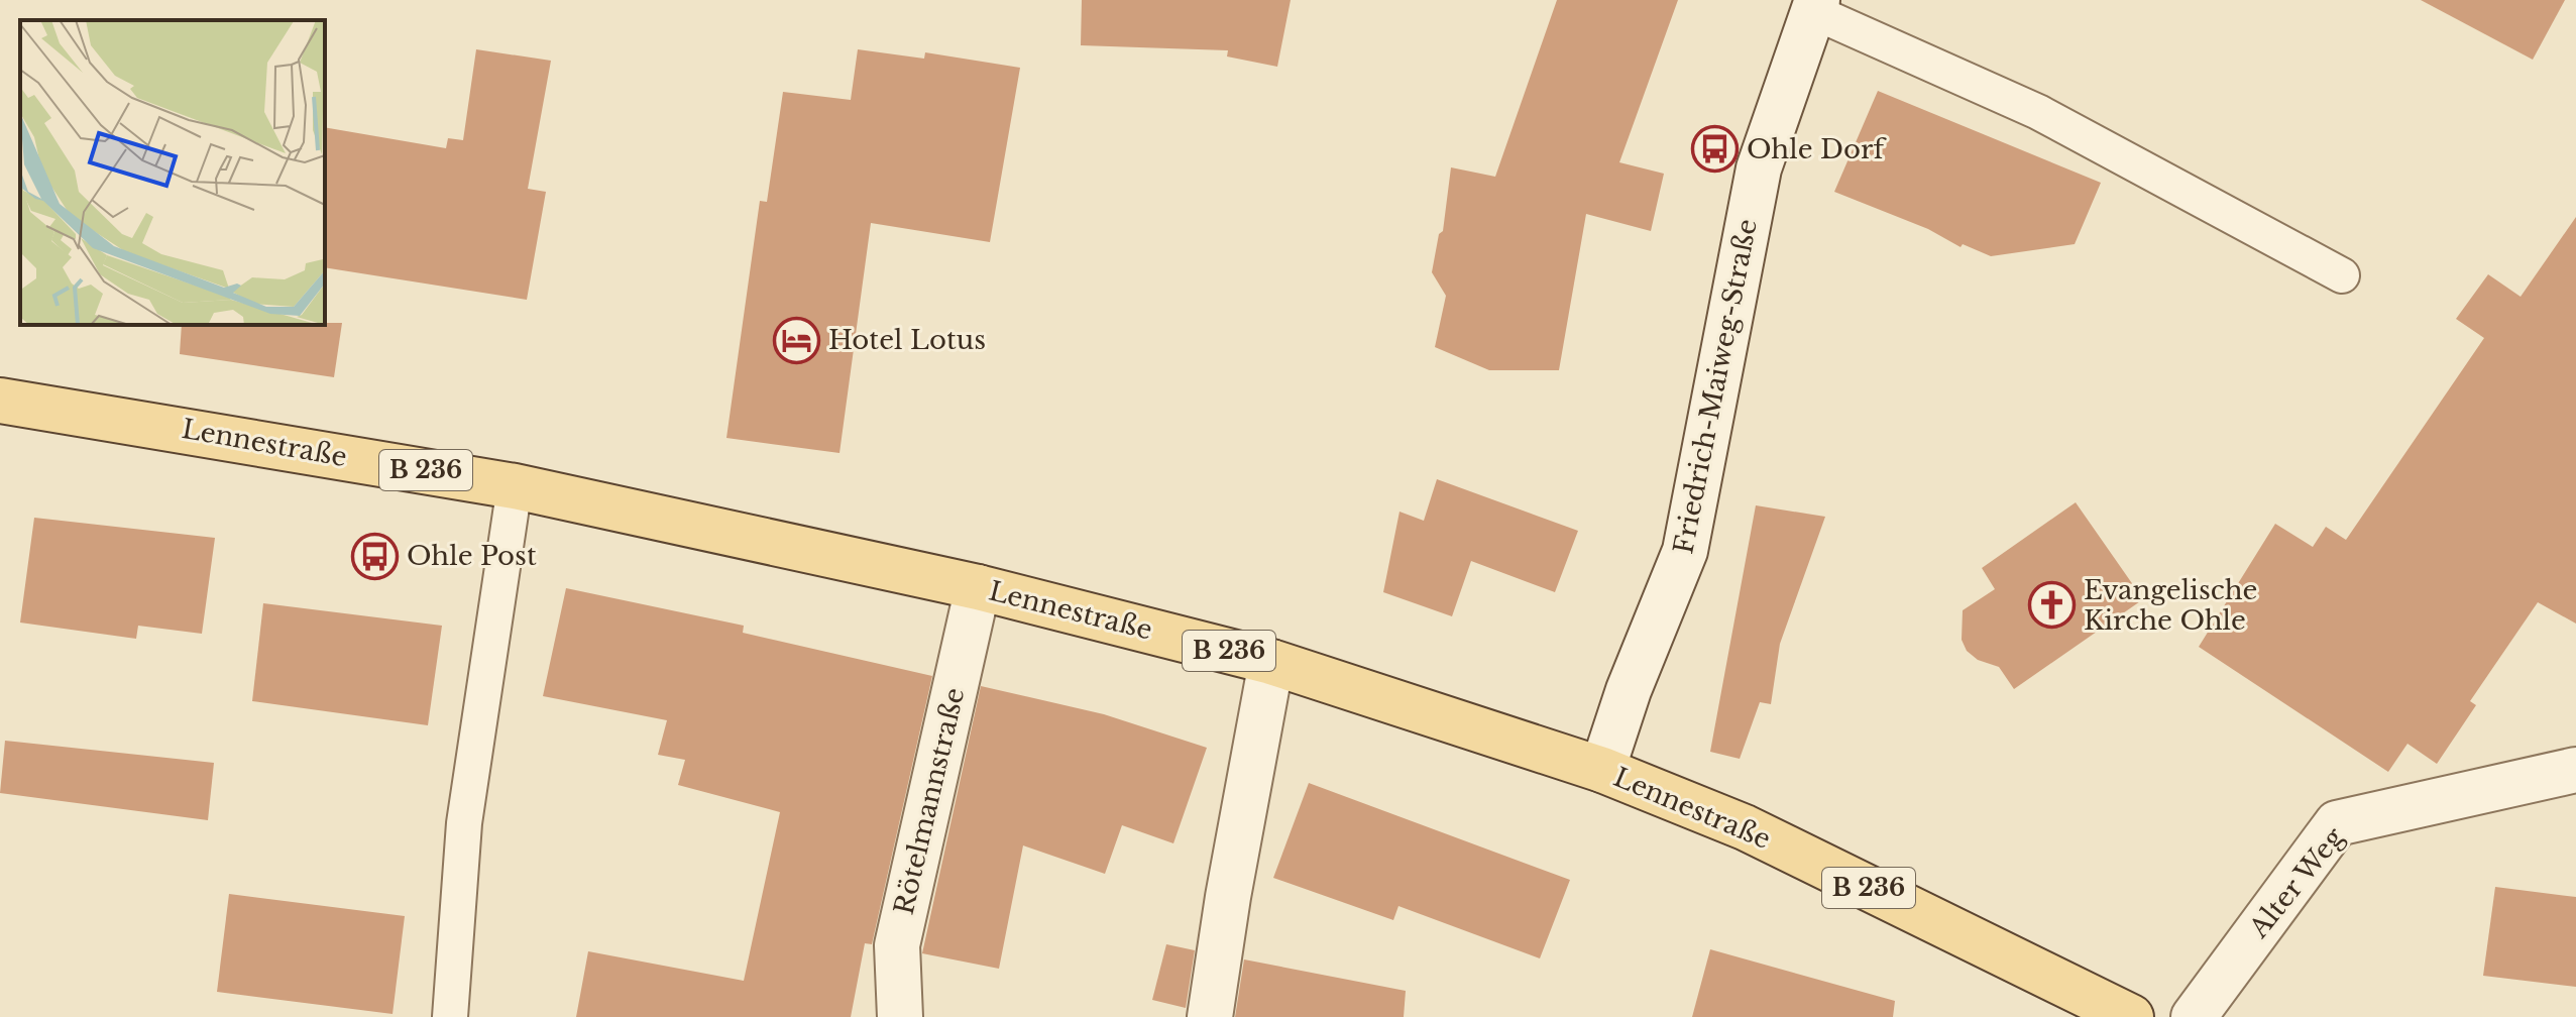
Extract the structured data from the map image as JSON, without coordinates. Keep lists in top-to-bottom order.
{
  "streets": {
    "main road": ["Lennestraße", "B 236"],
    "street": ["Friedrich-Maiweg-Straße", "Rötelmannstraße", "Alter Weg"]
  },
  "crossings": [
    ["Friedrich-Maiweg-Straße", "Lennestraße"],
    ["Lennestraße", "Rötelmannstraße"]
  ],
  "places": {
    "bus stop": ["Ohle Dorf", "Ohle Post"],
    "hotel": ["Hotel Lotus"],
    "church": ["Evangelische Kirche Ohle"]
  }
}
